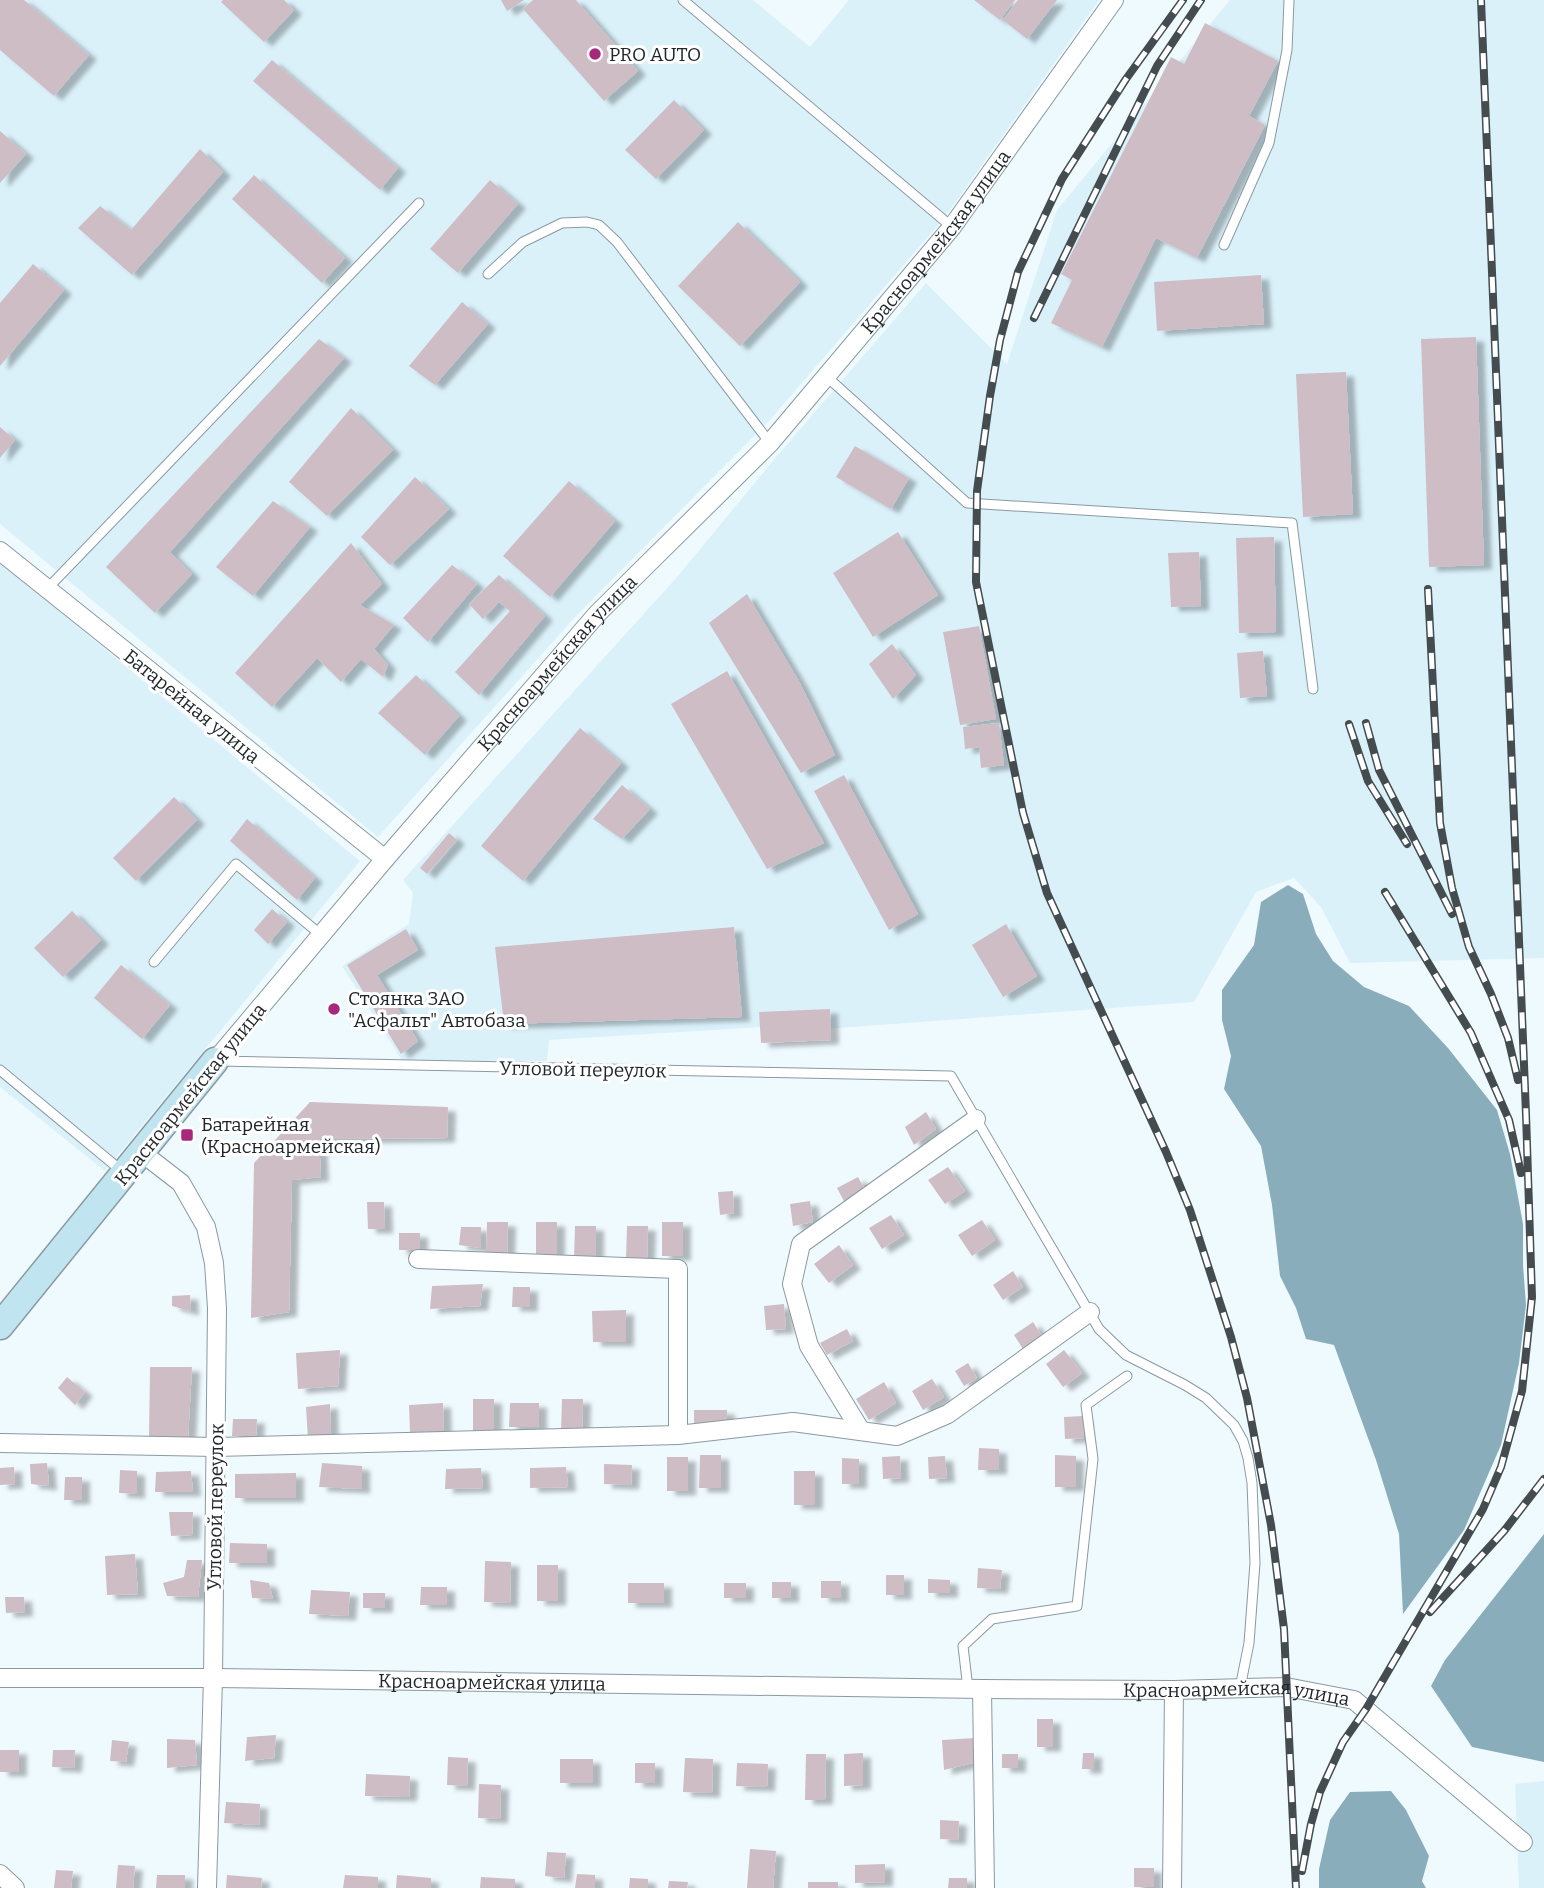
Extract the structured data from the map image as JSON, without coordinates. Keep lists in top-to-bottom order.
{
  "streets": {
    "street": ["Красноармейская улица", "Батарейная улица", "Угловой переулок"]
  },
  "crossings": [
    ["Красноармейская улица", "Батарейная улица"],
    ["Красноармейская улица", "Угловой переулок"]
  ],
  "places": {
    "other": ["PRO AUTO", "Стоянка ЗАО \"Асфальт\" Автобаза"],
    "transit": ["Батарейная (Красноармейская)"]
  }
}
